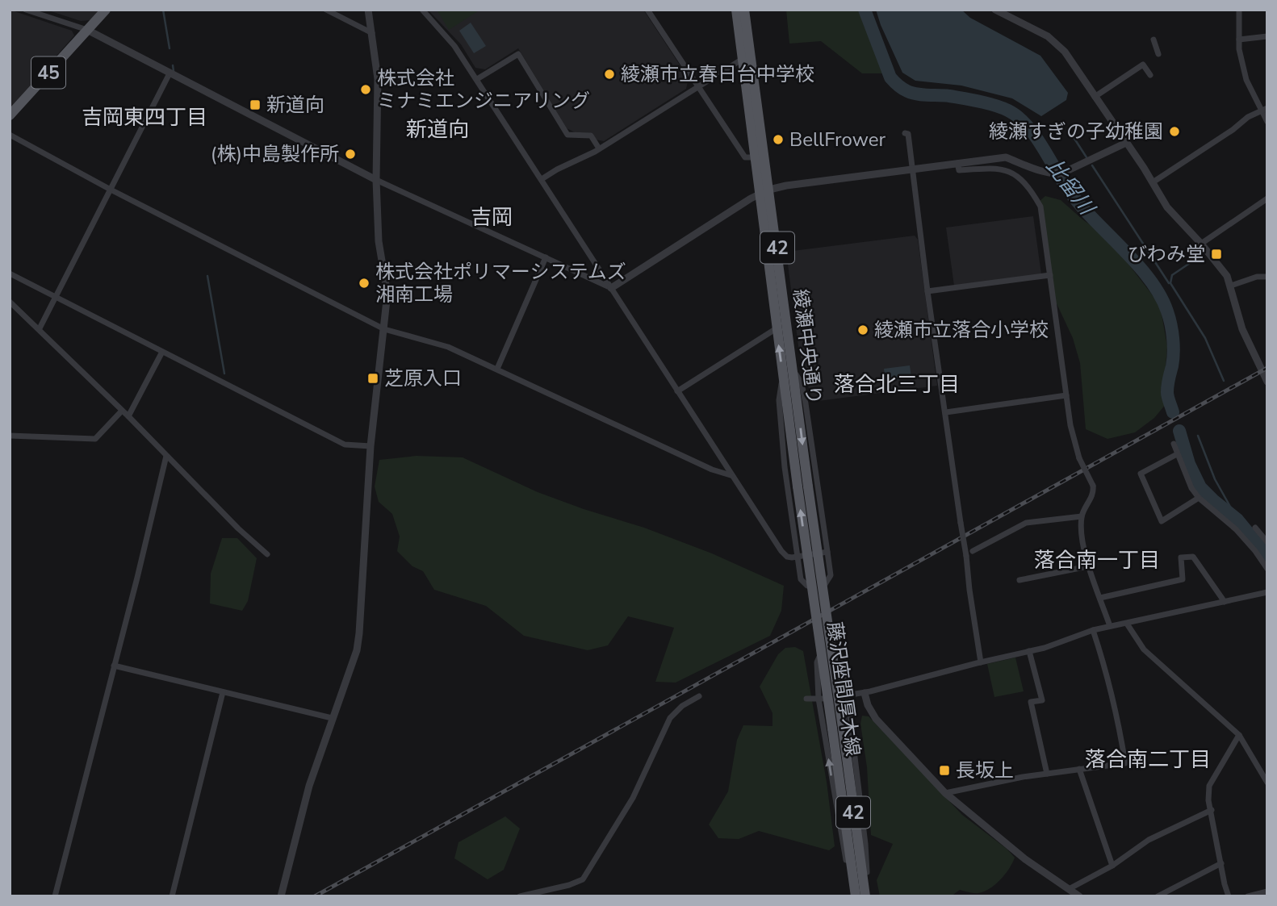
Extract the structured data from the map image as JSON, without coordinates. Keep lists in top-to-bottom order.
{
  "streets": {
    "main road": [
      "45",
      "42",
      "綾瀬中央通り",
      "藤沢座間厚木線"
    ]
  },
  "crossings": [
    ["綾瀬中央通り", "藤沢座間厚木線"]
  ],
  "districts": [
    "吉岡東四丁目",
    "新道向",
    "吉岡",
    "落合北三丁目",
    "落合南一丁目",
    "落合南二丁目"
  ],
  "water": ["比留川"],
  "places": {
    "other": [
      "綾瀬市立春日台中学校",
      "株式会社 ミナミエンジニアリング",
      "綾瀬すぎの子幼稚園",
      "BellFrower",
      "(株)中島製作所",
      "株式会社ポリマーシステムズ 湘南工場",
      "綾瀬市立落合小学校"
    ],
    "transit": [
      "新道向",
      "びわみ堂",
      "芝原入口",
      "長坂上"
    ]
  }
}
